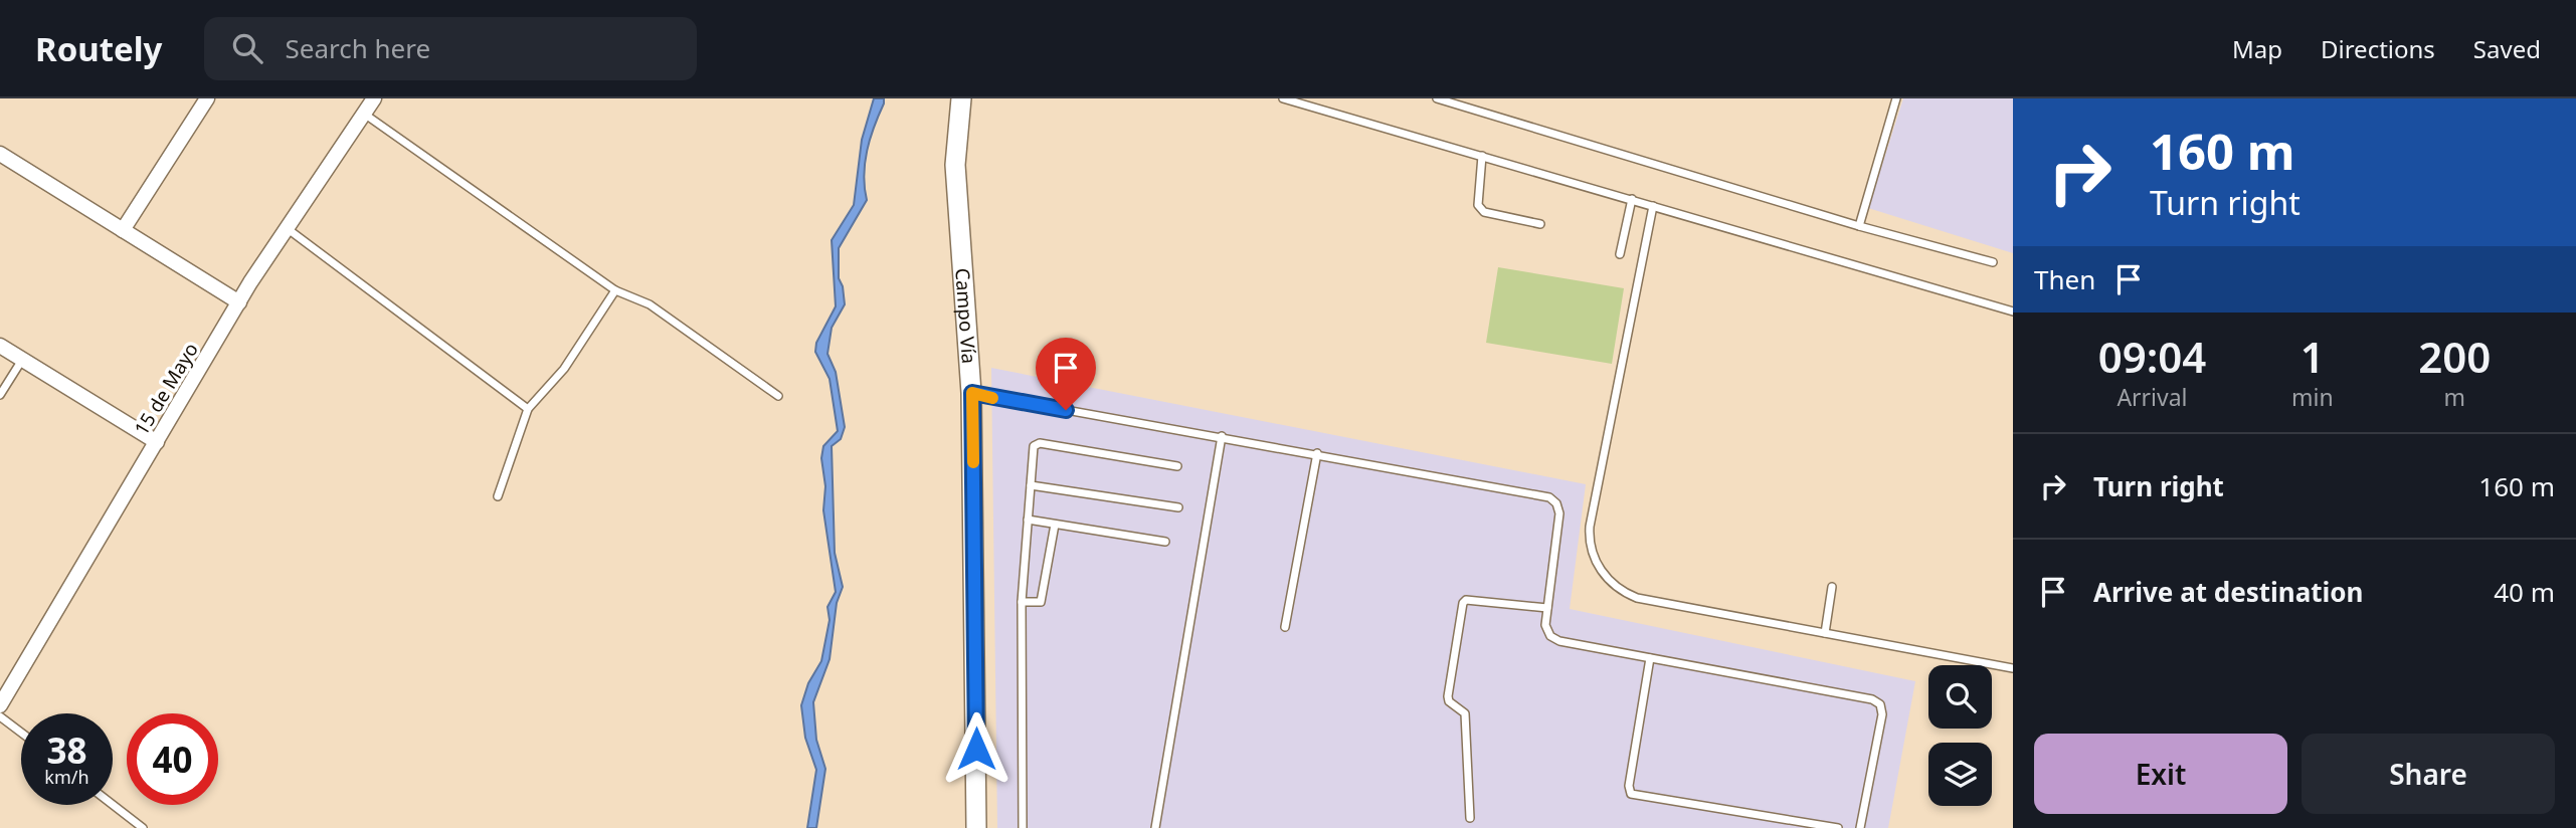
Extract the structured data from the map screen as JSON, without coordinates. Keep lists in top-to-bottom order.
{
  "streets": {
    "street": ["Campo Vía", "15 de Mayo"]
  },
  "page": {
    "header": "Routely",
    "search": "Search here",
    "nav": ["Map", "Directions", "Saved"],
    "turn": ["160 m", "Turn right"],
    "then": "Then",
    "eta": [
      "09:04",
      "Arrival",
      "1",
      "min",
      "200",
      "m"
    ],
    "list": [
      {
        "name": "Turn right",
        "value": "160 m"
      },
      {
        "name": "Arrive at destination",
        "value": "40 m"
      }
    ],
    "speed": "38 km/h",
    "limit": "40",
    "buttons": ["Exit", "Share"]
  }
}
